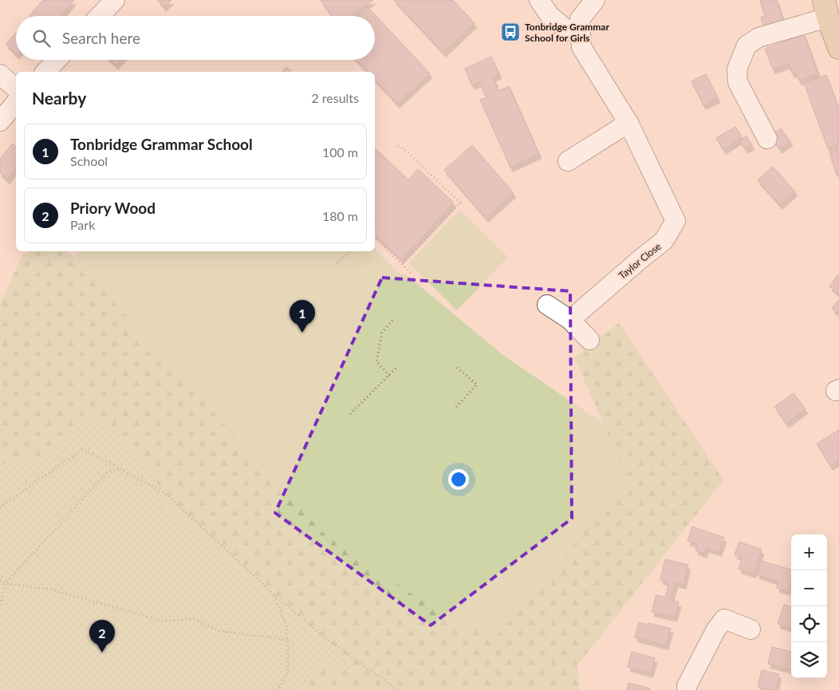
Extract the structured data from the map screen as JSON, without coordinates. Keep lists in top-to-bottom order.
{
  "streets": {
    "street": ["Taylor Close"]
  },
  "places": {
    "bus stop": ["Tonbridge Grammar School for Girls"]
  },
  "page": {
    "search": "Search here",
    "heading": ["Nearby", "2 results"],
    "list": [
      {
        "mark": "1",
        "name": "Tonbridge Grammar School",
        "note": "School",
        "value": "100 m"
      },
      {
        "mark": "2",
        "name": "Priory Wood",
        "note": "Park",
        "value": "180 m"
      }
    ],
    "pins": ["1", "2"],
    "map_buttons": ["+", "−"]
  }
}
